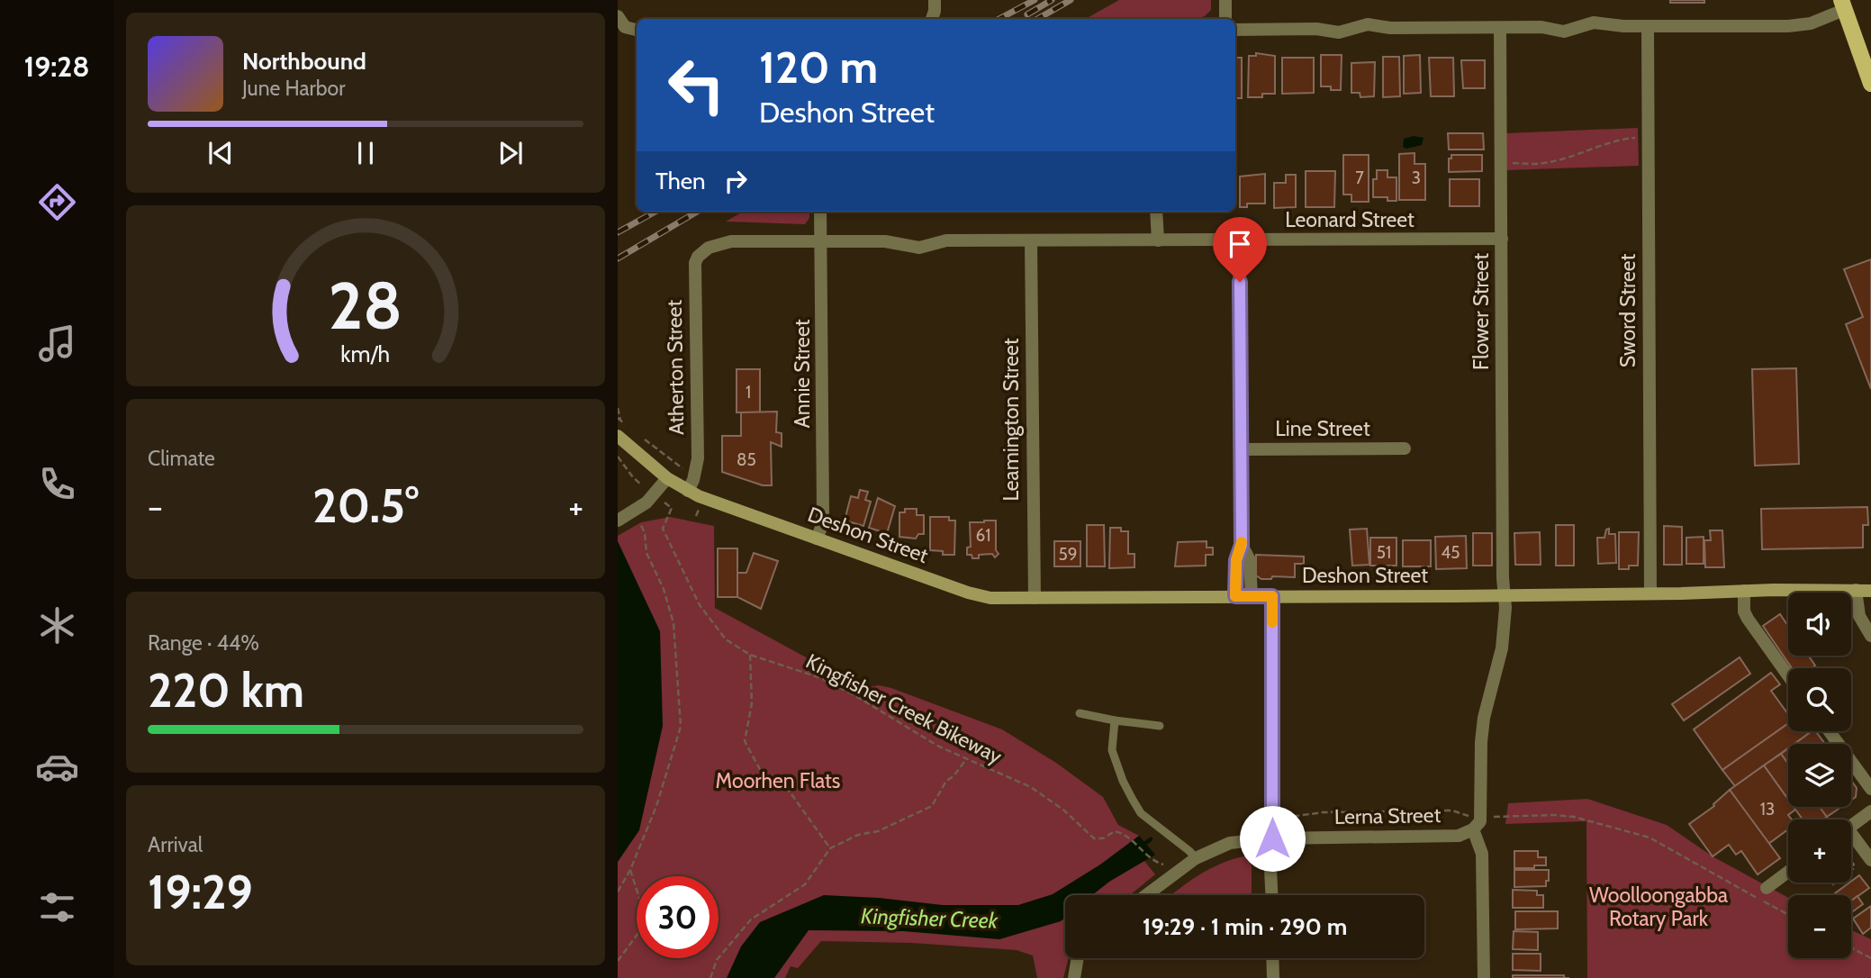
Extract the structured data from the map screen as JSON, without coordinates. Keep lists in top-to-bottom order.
{
  "streets": {
    "street": [
      "Leonard Street",
      "Sword Street",
      "Flower Street",
      "Atherton Street",
      "Annie Street",
      "Leamington Street",
      "Line Street",
      "Deshon Street",
      "Lerna Street"
    ],
    "path": ["Kingfisher Creek Bikeway"]
  },
  "crossings": [
    ["Leonard Street", "Flower Street"],
    ["Leonard Street", "Atherton Street"],
    ["Leonard Street", "Annie Street"],
    ["Leonard Street", "Leamington Street"],
    ["Sword Street", "Deshon Street"],
    ["Flower Street", "Deshon Street"],
    ["Flower Street", "Lerna Street"],
    ["Atherton Street", "Deshon Street"],
    ["Annie Street", "Deshon Street"],
    ["Leamington Street", "Deshon Street"]
  ],
  "water": ["Kingfisher Creek"],
  "parks": ["Moorhen Flats", "Woolloongabba Rotary Park"],
  "house_numbers": [
    "7",
    "3",
    "1",
    "85",
    "61",
    "51",
    "45",
    "59",
    "13"
  ],
  "page": {
    "tabs": "19:28",
    "turn": ["120 m", "Deshon Street"],
    "song": ["Northbound", "June Harbor"],
    "then": "Then",
    "tile": [
      "Climate",
      ["Range · 44%", "220 km"],
      ["Arrival", "19:29"]
    ],
    "heat": ["−", "20.5°", "+"],
    "map_buttons": ["+", "−"],
    "limit": "30",
    "trip": "19:29 · 1 min · 290 m",
    "gauge": ["28", "km/h"]
  }
}
